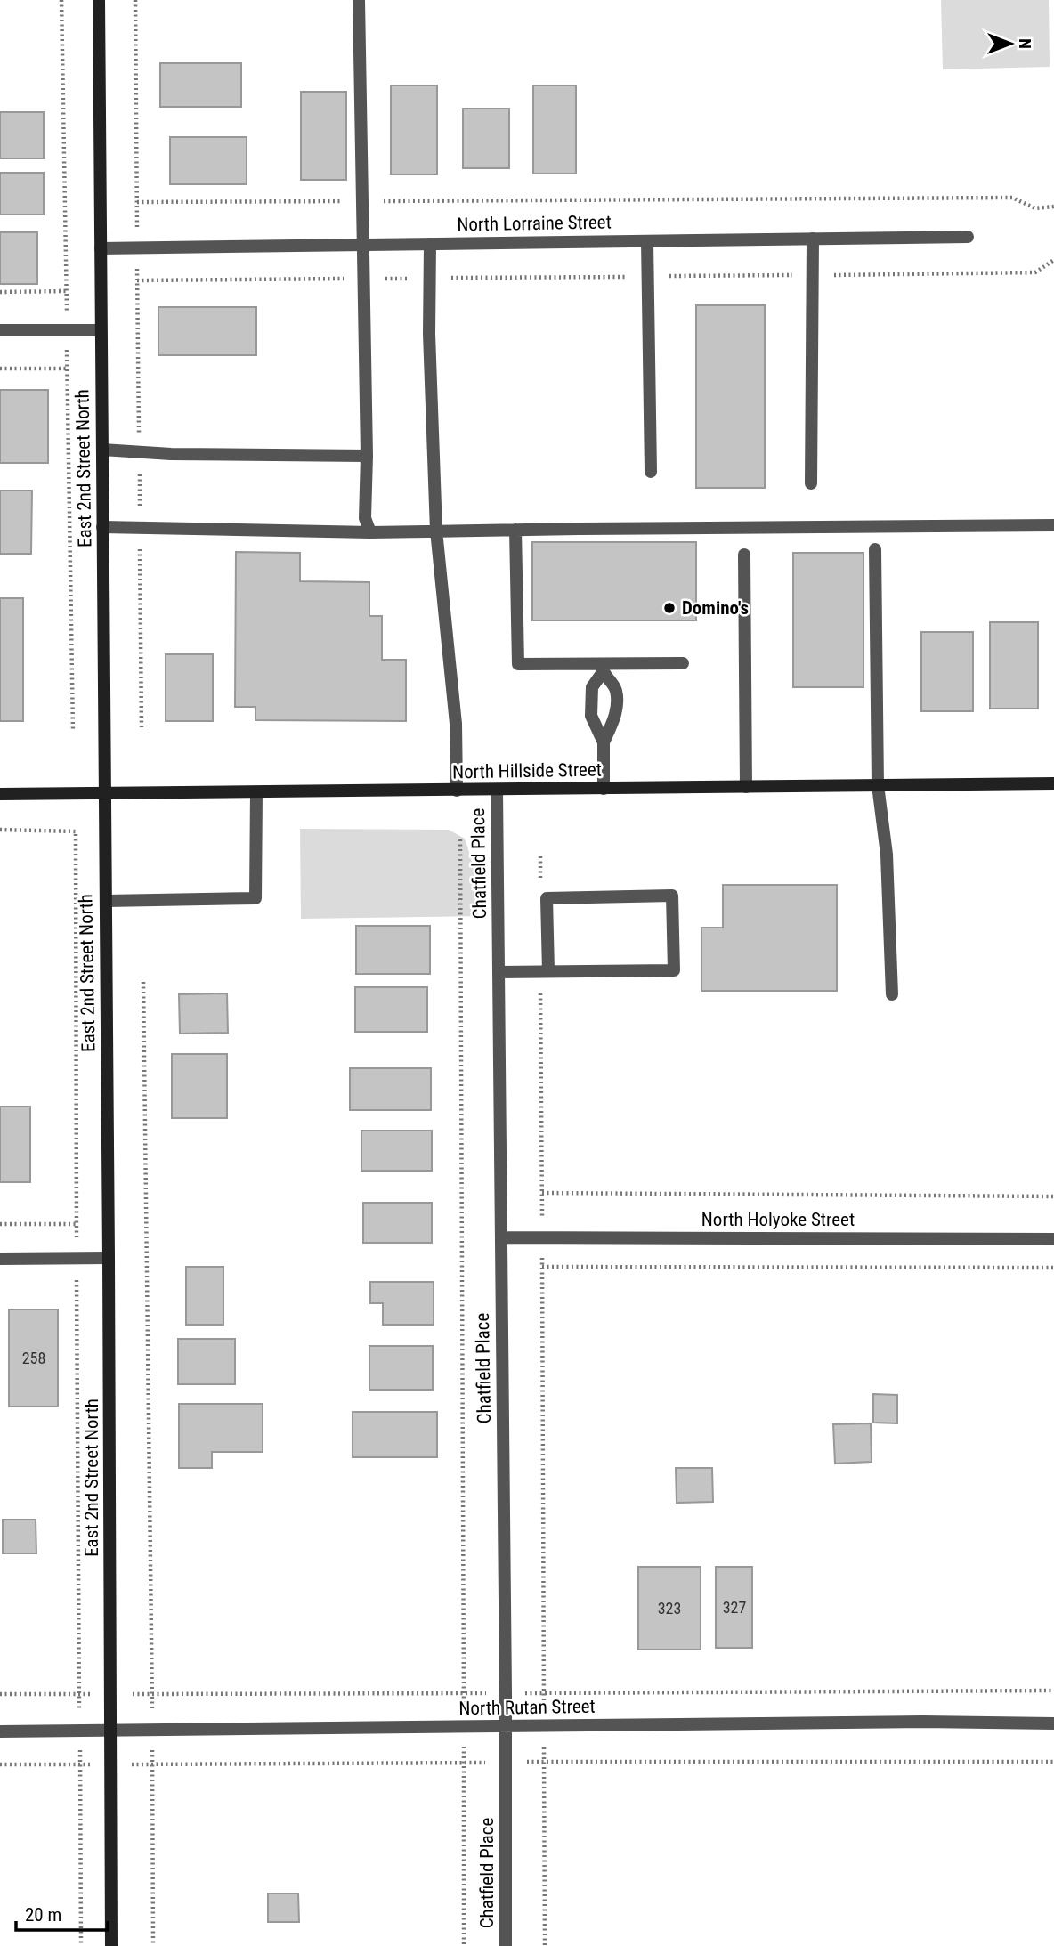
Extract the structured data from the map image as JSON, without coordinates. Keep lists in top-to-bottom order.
{
  "streets": {
    "street": [
      "North Lorraine Street",
      "East 2nd Street North",
      "North Hillside Street",
      "Chatfield Place",
      "North Holyoke Street",
      "North Rutan Street"
    ]
  },
  "crossings": [
    ["North Lorraine Street", "East 2nd Street North"],
    ["East 2nd Street North", "North Hillside Street"],
    ["East 2nd Street North", "North Rutan Street"],
    ["North Hillside Street", "Chatfield Place"],
    ["Chatfield Place", "North Holyoke Street"],
    ["Chatfield Place", "North Rutan Street"]
  ],
  "places": ["Domino's"],
  "house_numbers": ["258", "327", "323"],
  "scale_bar": "20 m",
  "north": "right"
}
